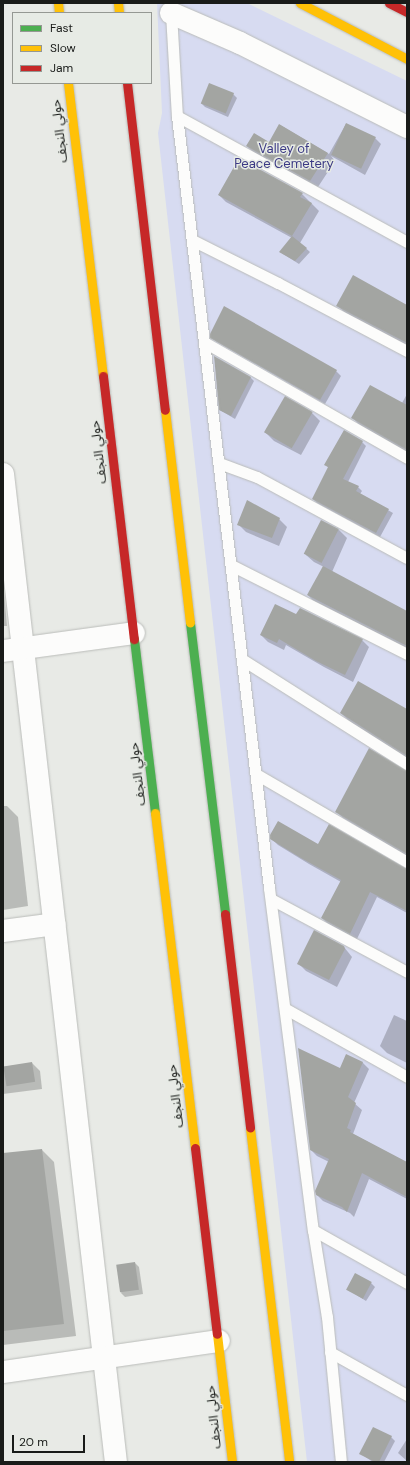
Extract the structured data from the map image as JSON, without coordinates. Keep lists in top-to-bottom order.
{
  "streets": {
    "main road": ["حولي النجف"]
  },
  "parks": ["Valley of Peace Cemetery"],
  "legend": ["Fast", "Slow", "Jam"],
  "scale_bar": "20 m"
}
